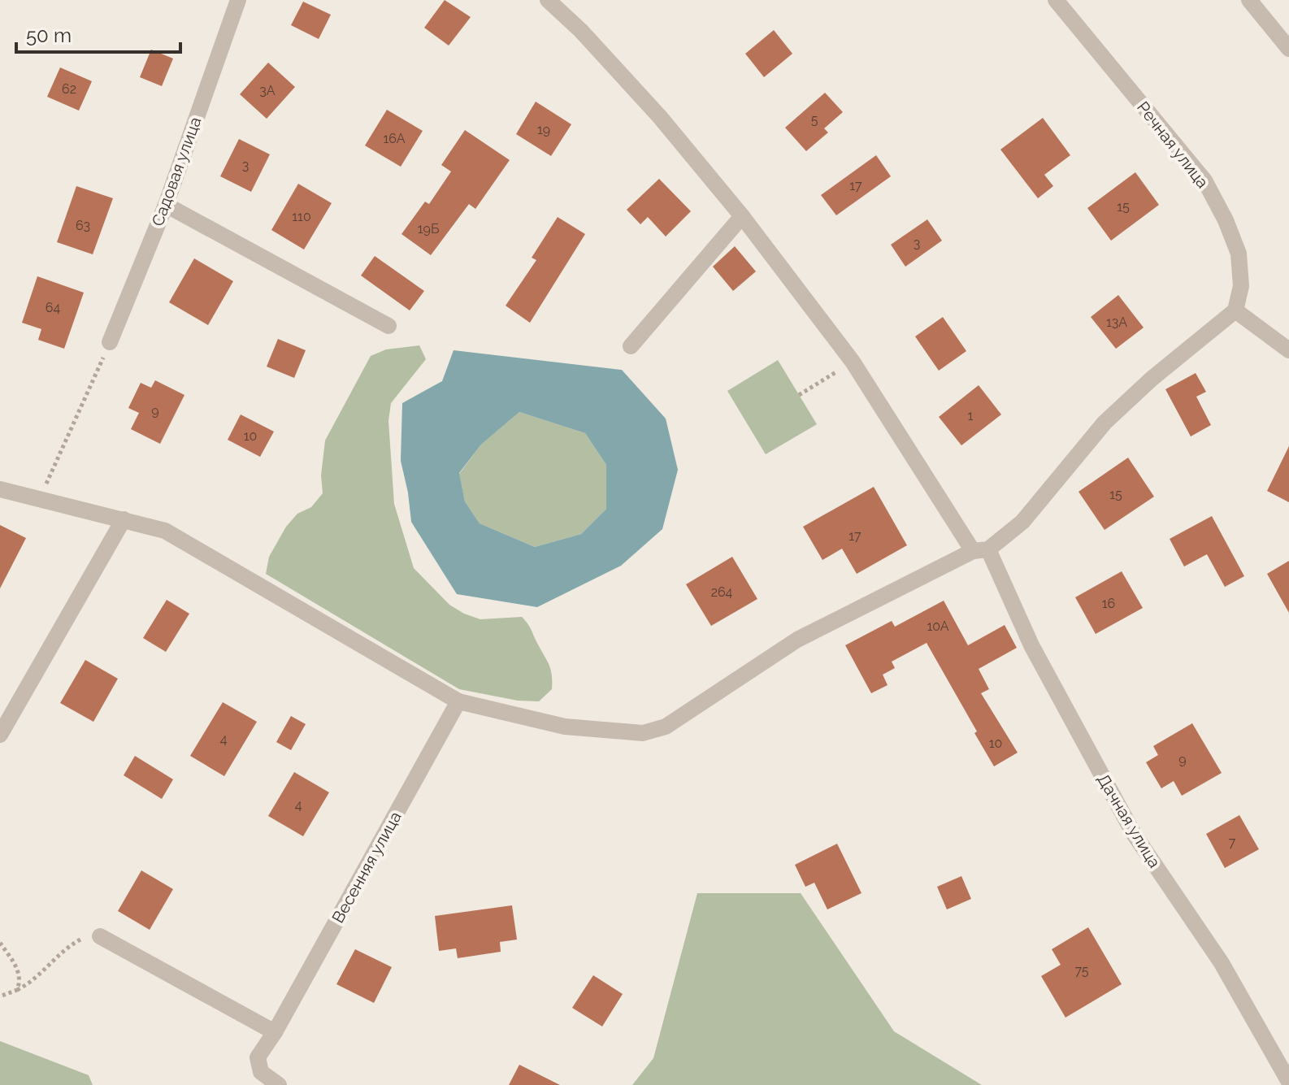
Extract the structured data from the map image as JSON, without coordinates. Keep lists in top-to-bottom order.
{
  "streets": {
    "street": [
      "Речная улица",
      "Садовая улица",
      "Дачная улица",
      "Весенняя улица"
    ]
  },
  "house_numbers": [
    "62",
    "3А",
    "5",
    "19",
    "16А",
    "3",
    "17",
    "15",
    "110",
    "63",
    "19Б",
    "3",
    "64",
    "13А",
    "9",
    "1",
    "10",
    "15",
    "17",
    "264",
    "16",
    "10А",
    "4",
    "10",
    "9",
    "4",
    "7",
    "75"
  ],
  "scale_bar": "50 m"
}
